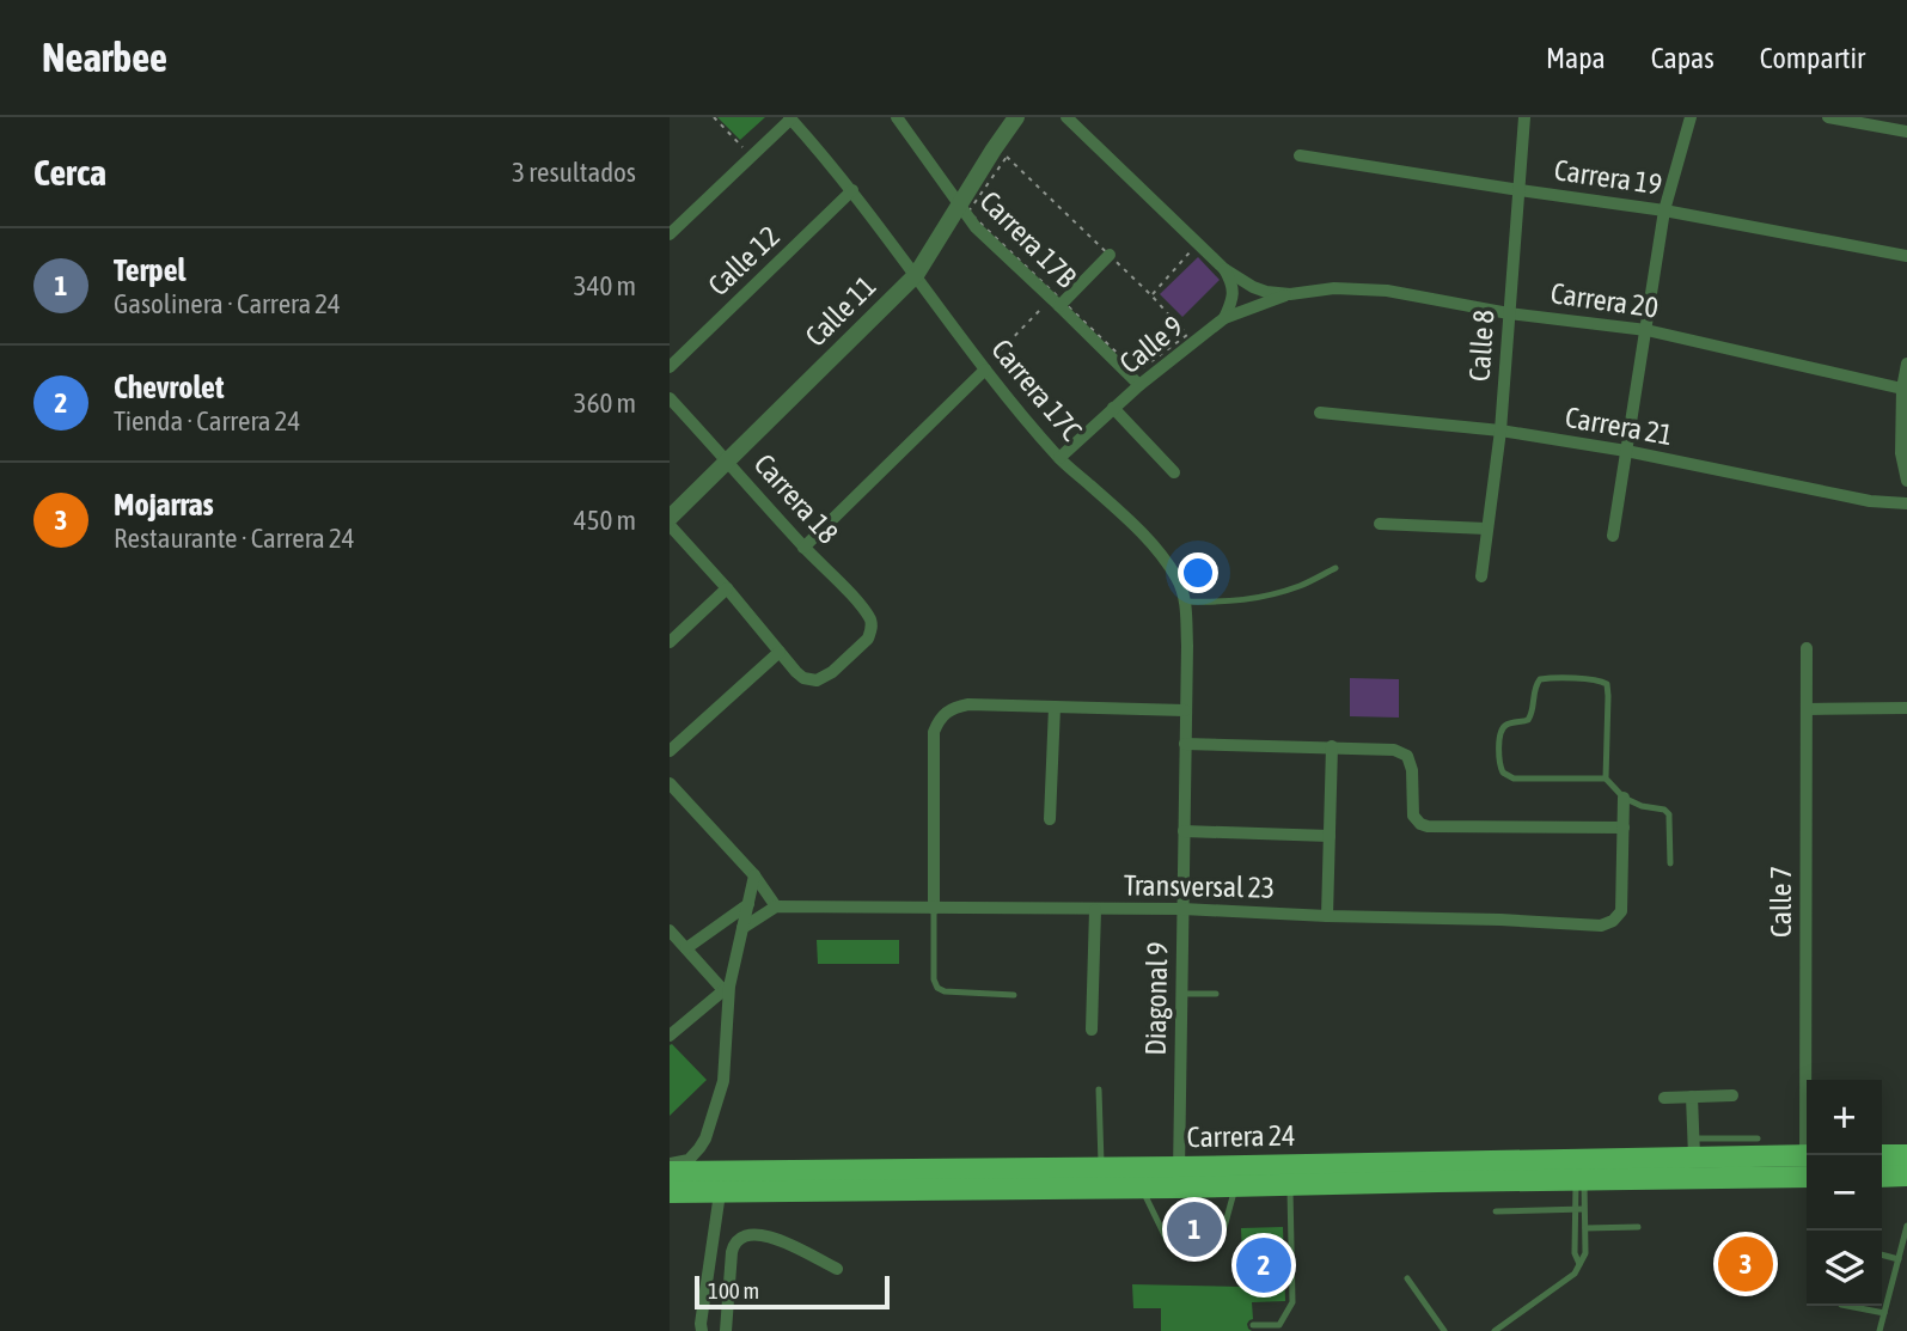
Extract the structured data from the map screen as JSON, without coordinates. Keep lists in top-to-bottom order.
{
  "streets": {
    "main road": ["Carrera 24"],
    "street": [
      "Carrera 19",
      "Carrera 17B",
      "Calle 12",
      "Carrera 20",
      "Calle 11",
      "Calle 9",
      "Calle 8",
      "Carrera 17C",
      "Carrera 21",
      "Carrera 18",
      "Transversal 23",
      "Calle 7",
      "Diagonal 9"
    ]
  },
  "crossings": [
    ["Carrera 19", "Calle 8"],
    ["Carrera 17B", "Calle 11"],
    ["Carrera 17B", "Calle 9"],
    ["Calle 12", "Carrera 17C"],
    ["Carrera 20", "Calle 9"],
    ["Carrera 20", "Calle 8"],
    ["Calle 11", "Carrera 17C"],
    ["Calle 11", "Carrera 18"],
    ["Calle 9", "Carrera 17C"],
    ["Calle 8", "Carrera 21"],
    ["Carrera 17C", "Diagonal 9"],
    ["Transversal 23", "Diagonal 9"],
    ["Diagonal 9", "Carrera 24"]
  ],
  "scale_bar": "100 m",
  "page": {
    "header": "Nearbee",
    "nav": ["Mapa", "Capas", "Compartir"],
    "heading": ["Cerca", "3 resultados"],
    "list": [
      {
        "mark": "1",
        "name": "Terpel",
        "note": "Gasolinera · Carrera 24",
        "value": "340 m"
      },
      {
        "mark": "2",
        "name": "Chevrolet",
        "note": "Tienda · Carrera 24",
        "value": "360 m"
      },
      {
        "mark": "3",
        "name": "Mojarras",
        "note": "Restaurante · Carrera 24",
        "value": "450 m"
      }
    ],
    "map_buttons": ["+", "−"],
    "pins": ["1", "3", "2"],
    "scale": "100 m"
  }
}
